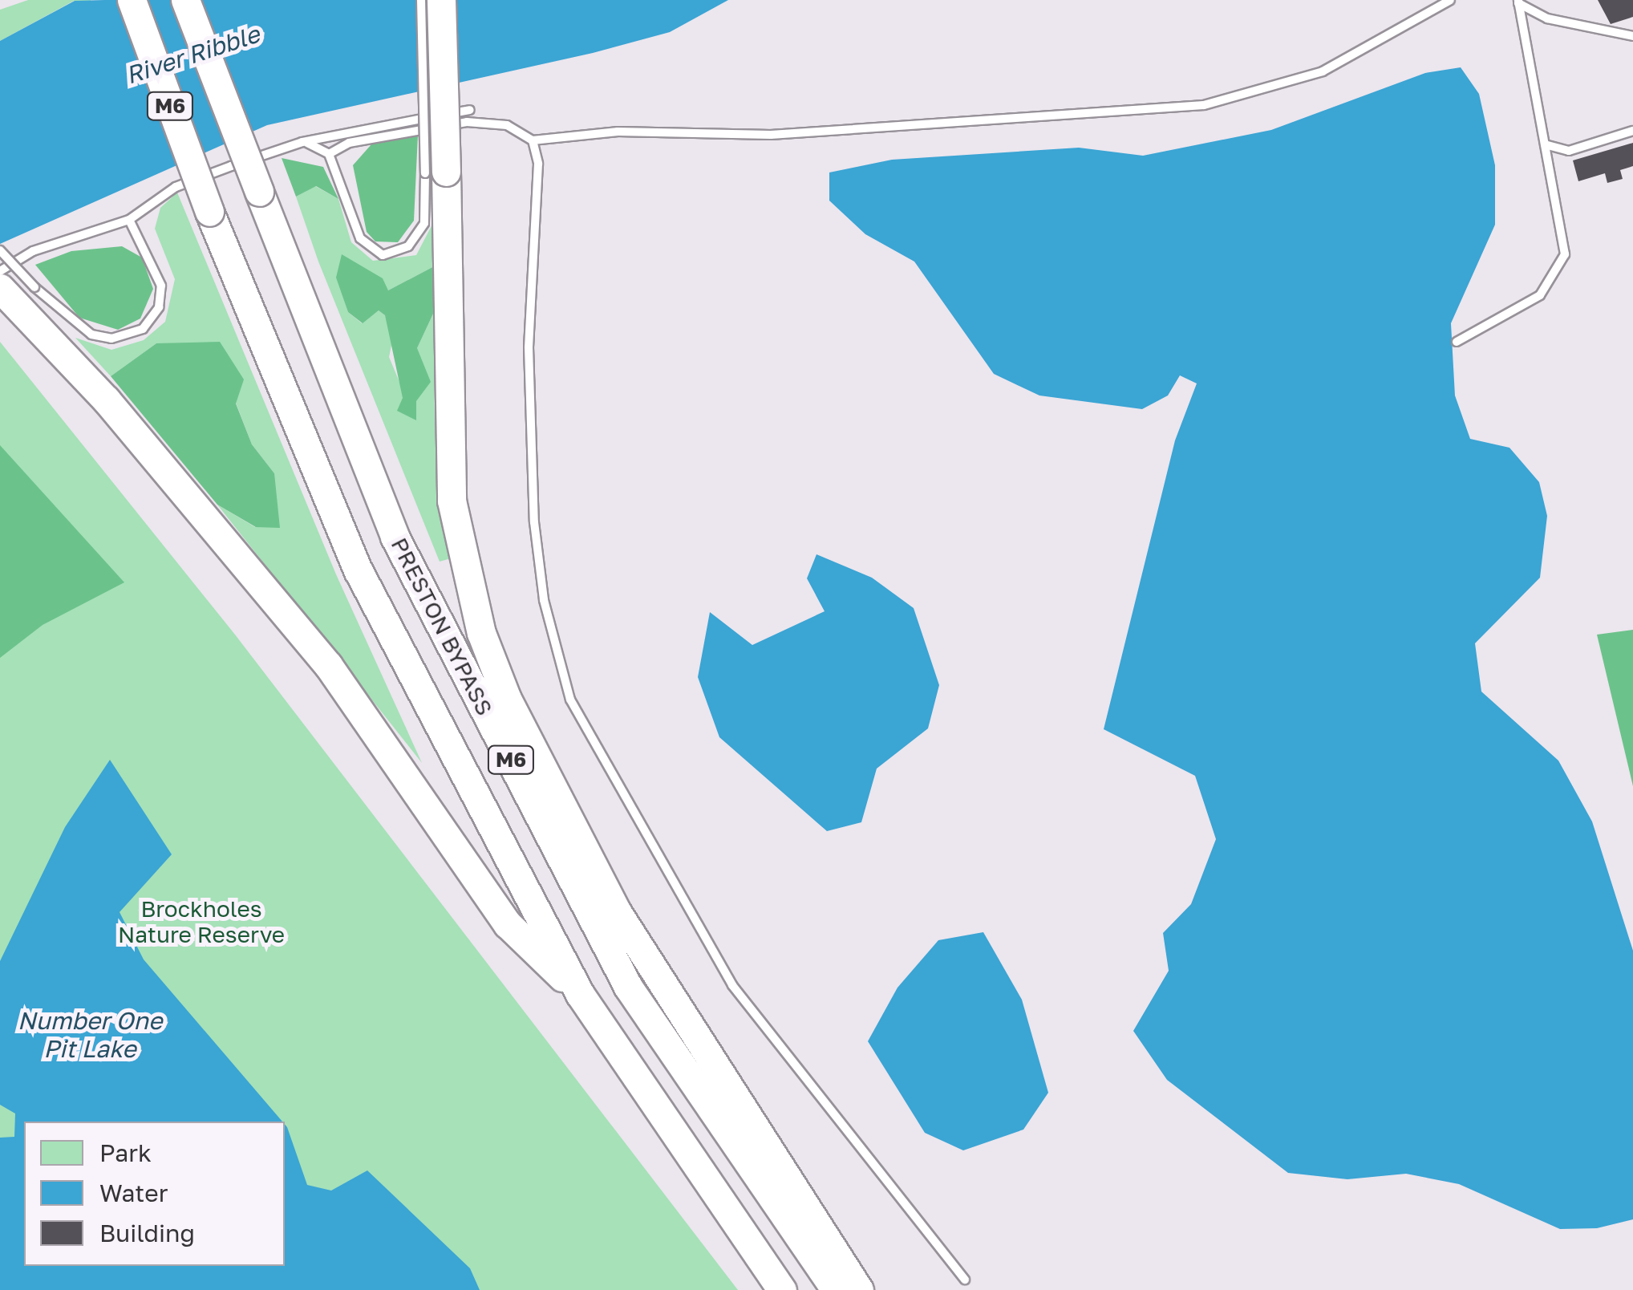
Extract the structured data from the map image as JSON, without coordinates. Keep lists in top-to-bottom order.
{
  "streets": {
    "highway": ["M6", "PRESTON BYPASS"]
  },
  "water": ["River Ribble", "Number One Pit Lake"],
  "parks": ["Brockholes Nature Reserve"],
  "legend": ["Park", "Water", "Building"]
}
